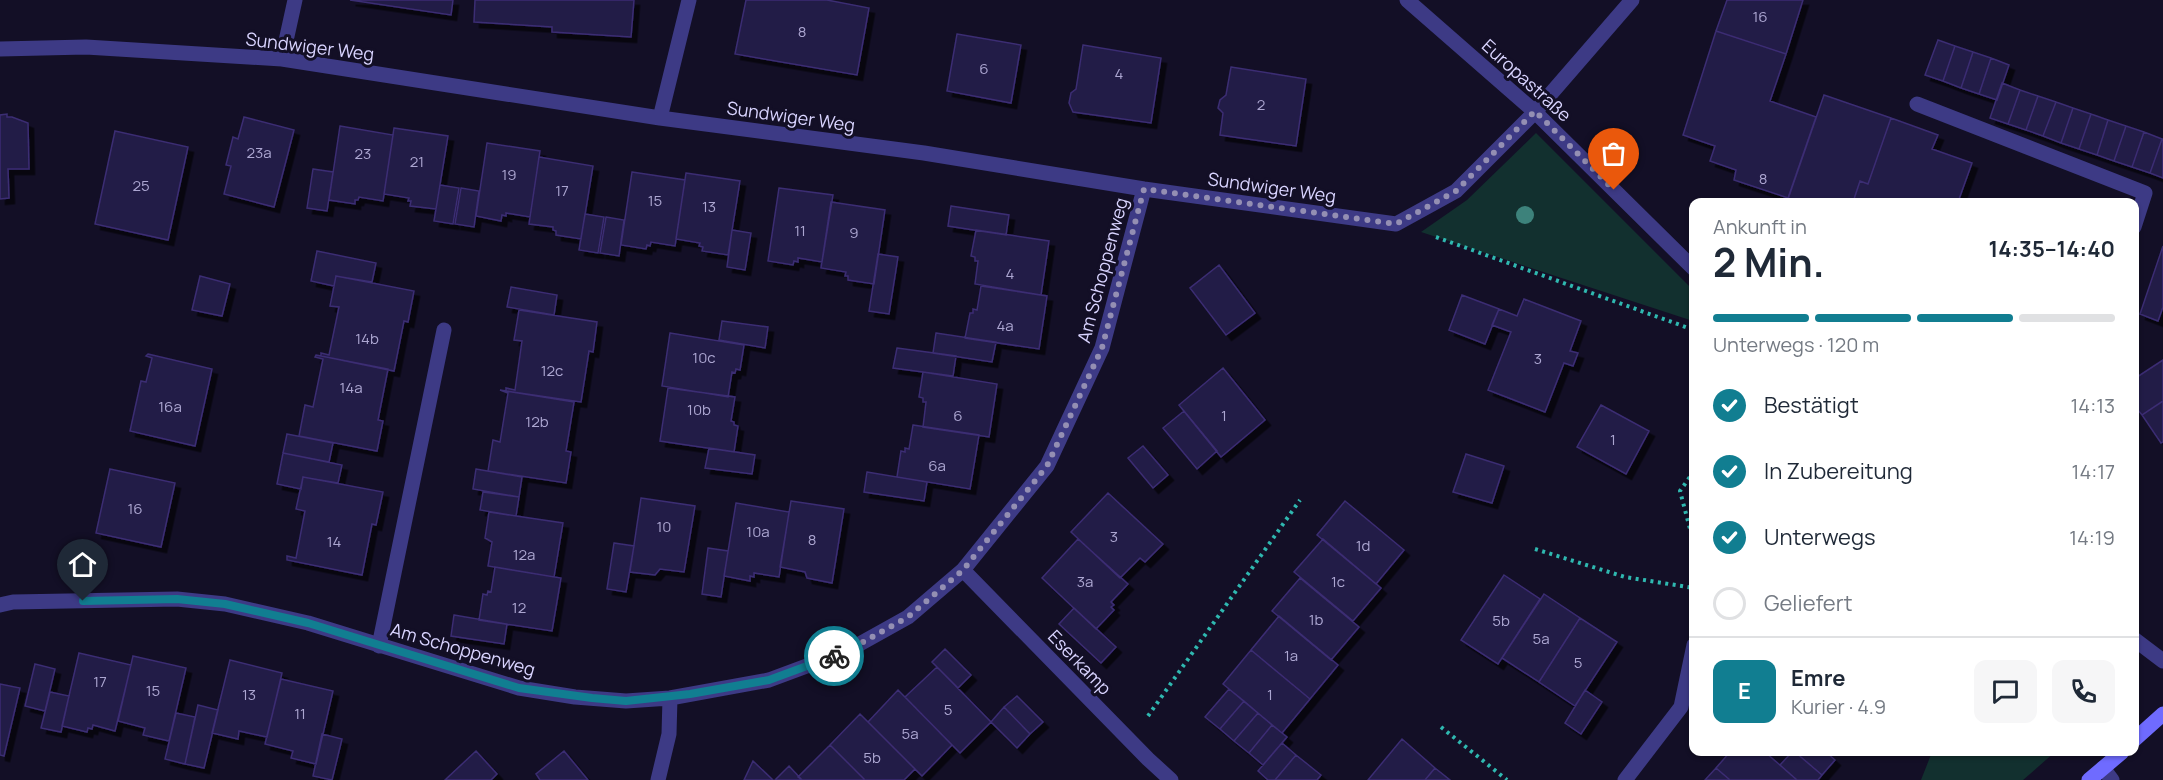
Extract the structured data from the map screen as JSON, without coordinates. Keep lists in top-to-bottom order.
{
  "streets": {
    "street": [
      "Sundwiger Weg",
      "Europastraße",
      "Am Schoppenweg",
      "Eserkamp"
    ]
  },
  "crossings": [
    ["Sundwiger Weg", "Am Schoppenweg"],
    ["Am Schoppenweg", "Eserkamp"]
  ],
  "house_numbers": [
    "16",
    "8",
    "6",
    "4",
    "2",
    "23a",
    "23",
    "21",
    "19",
    "8",
    "25",
    "17",
    "15",
    "13",
    "11",
    "9",
    "4",
    "4a",
    "14b",
    "10c",
    "3",
    "12c",
    "14a",
    "16a",
    "10b",
    "6",
    "1",
    "12b",
    "1",
    "6a",
    "16",
    "10",
    "10a",
    "3",
    "8",
    "14",
    "1d",
    "12a",
    "3a",
    "1c",
    "12",
    "1b",
    "5b",
    "5a",
    "1a",
    "5",
    "17",
    "15",
    "13",
    "1",
    "5",
    "11",
    "5a",
    "5b"
  ],
  "page": {
    "heading": ["2 Min.", "Ankunft in", "14:35–14:40"],
    "panel": ["Emre", "Kurier · 4.9"],
    "bar": "Unterwegs · 120 m",
    "list": [
      ["Bestätigt", "14:13"],
      ["In Zubereitung", "14:17"],
      ["Unterwegs", "14:19"],
      "Geliefert"
    ],
    "round": "E"
  }
}
